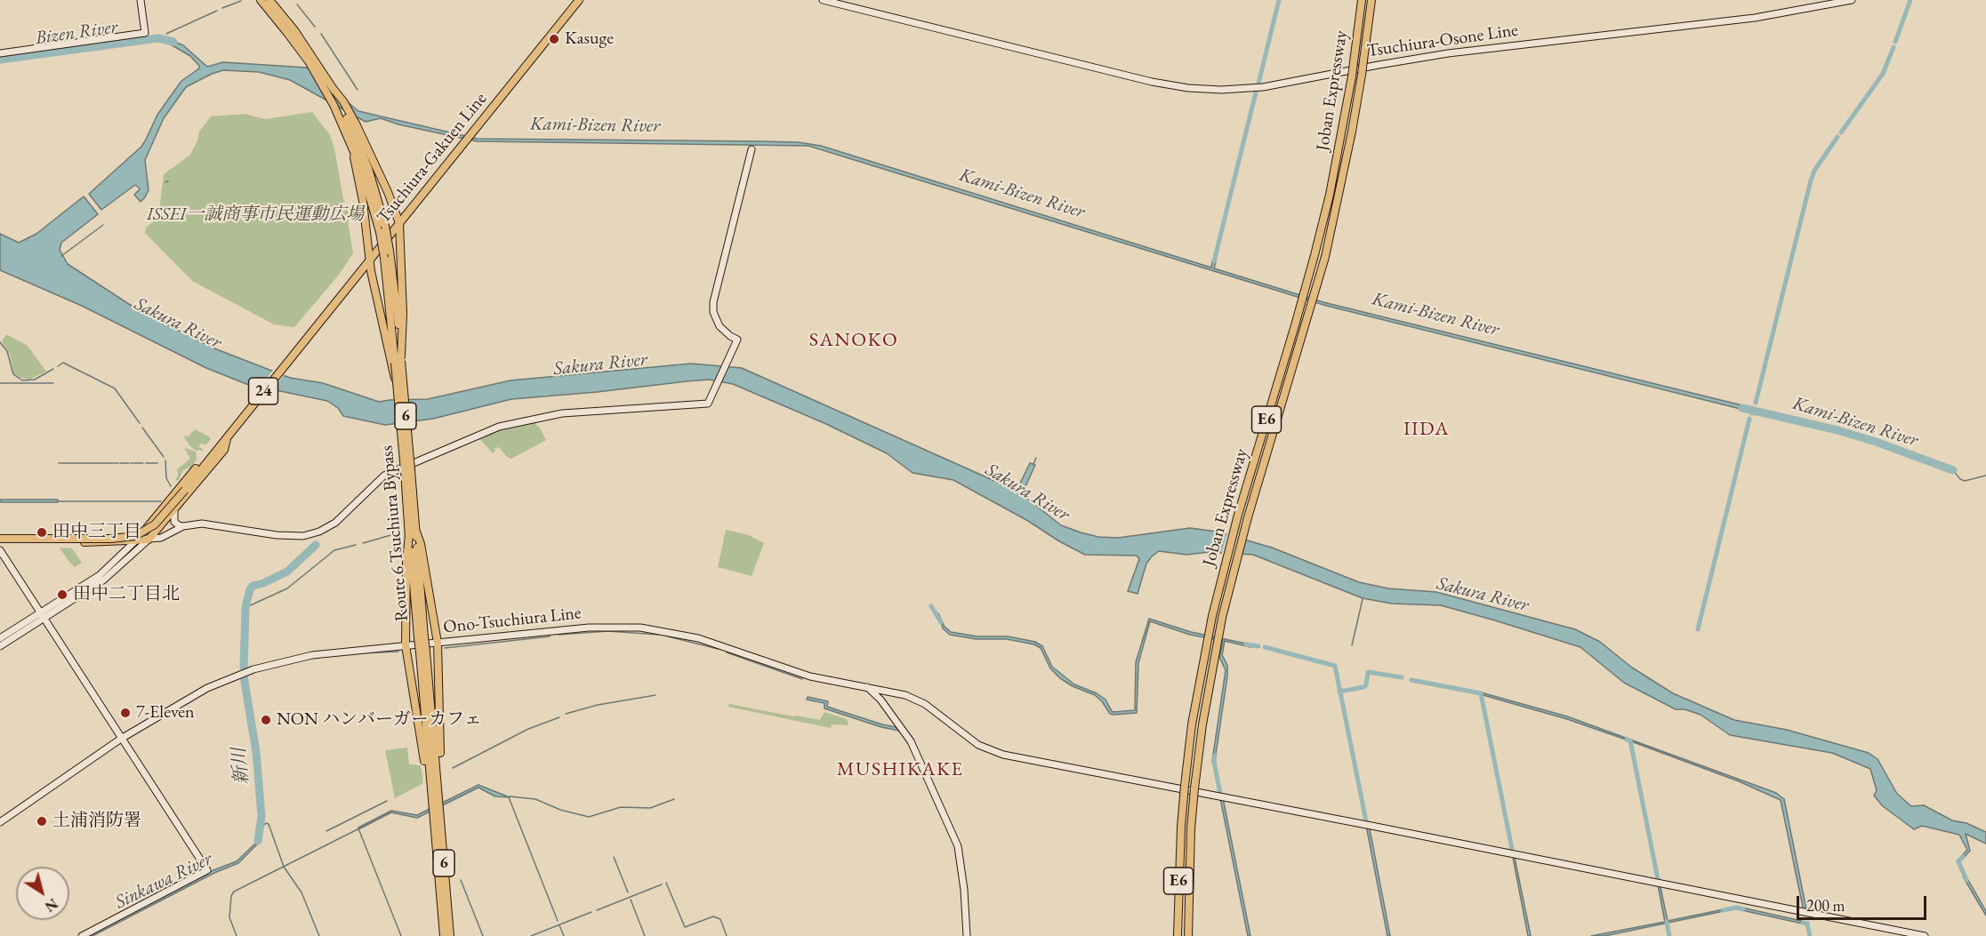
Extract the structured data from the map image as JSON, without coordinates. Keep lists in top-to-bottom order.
{
  "streets": {
    "highway": [
      "Joban Expressway",
      "6",
      "E6",
      "Route 6 Tsuchiura Bypass"
    ],
    "main road": ["Tsuchiura-Gakuen Line", "24"],
    "street": ["Tsuchiura-Osone Line", "Ono-Tsuchiura Line"]
  },
  "crossings": [
    ["Tsuchiura-Gakuen Line", "24"],
    ["6", "Route 6 Tsuchiura Bypass"]
  ],
  "districts": ["SANOKO", "IIDA", "MUSHIKAKE"],
  "water": [
    "Bizen River",
    "Kami-Bizen River",
    "Sakura River",
    "新川",
    "Sinkawa River"
  ],
  "parks": ["ISSEI一誠商事市民運動広場"],
  "places": [
    "Kasuge",
    "田中三丁目",
    "田中二丁目北",
    "7-Eleven",
    "NON ハンバーガーカフェ",
    "土浦消防署"
  ],
  "scale_bar": "200 m",
  "north": "bottom right"
}
